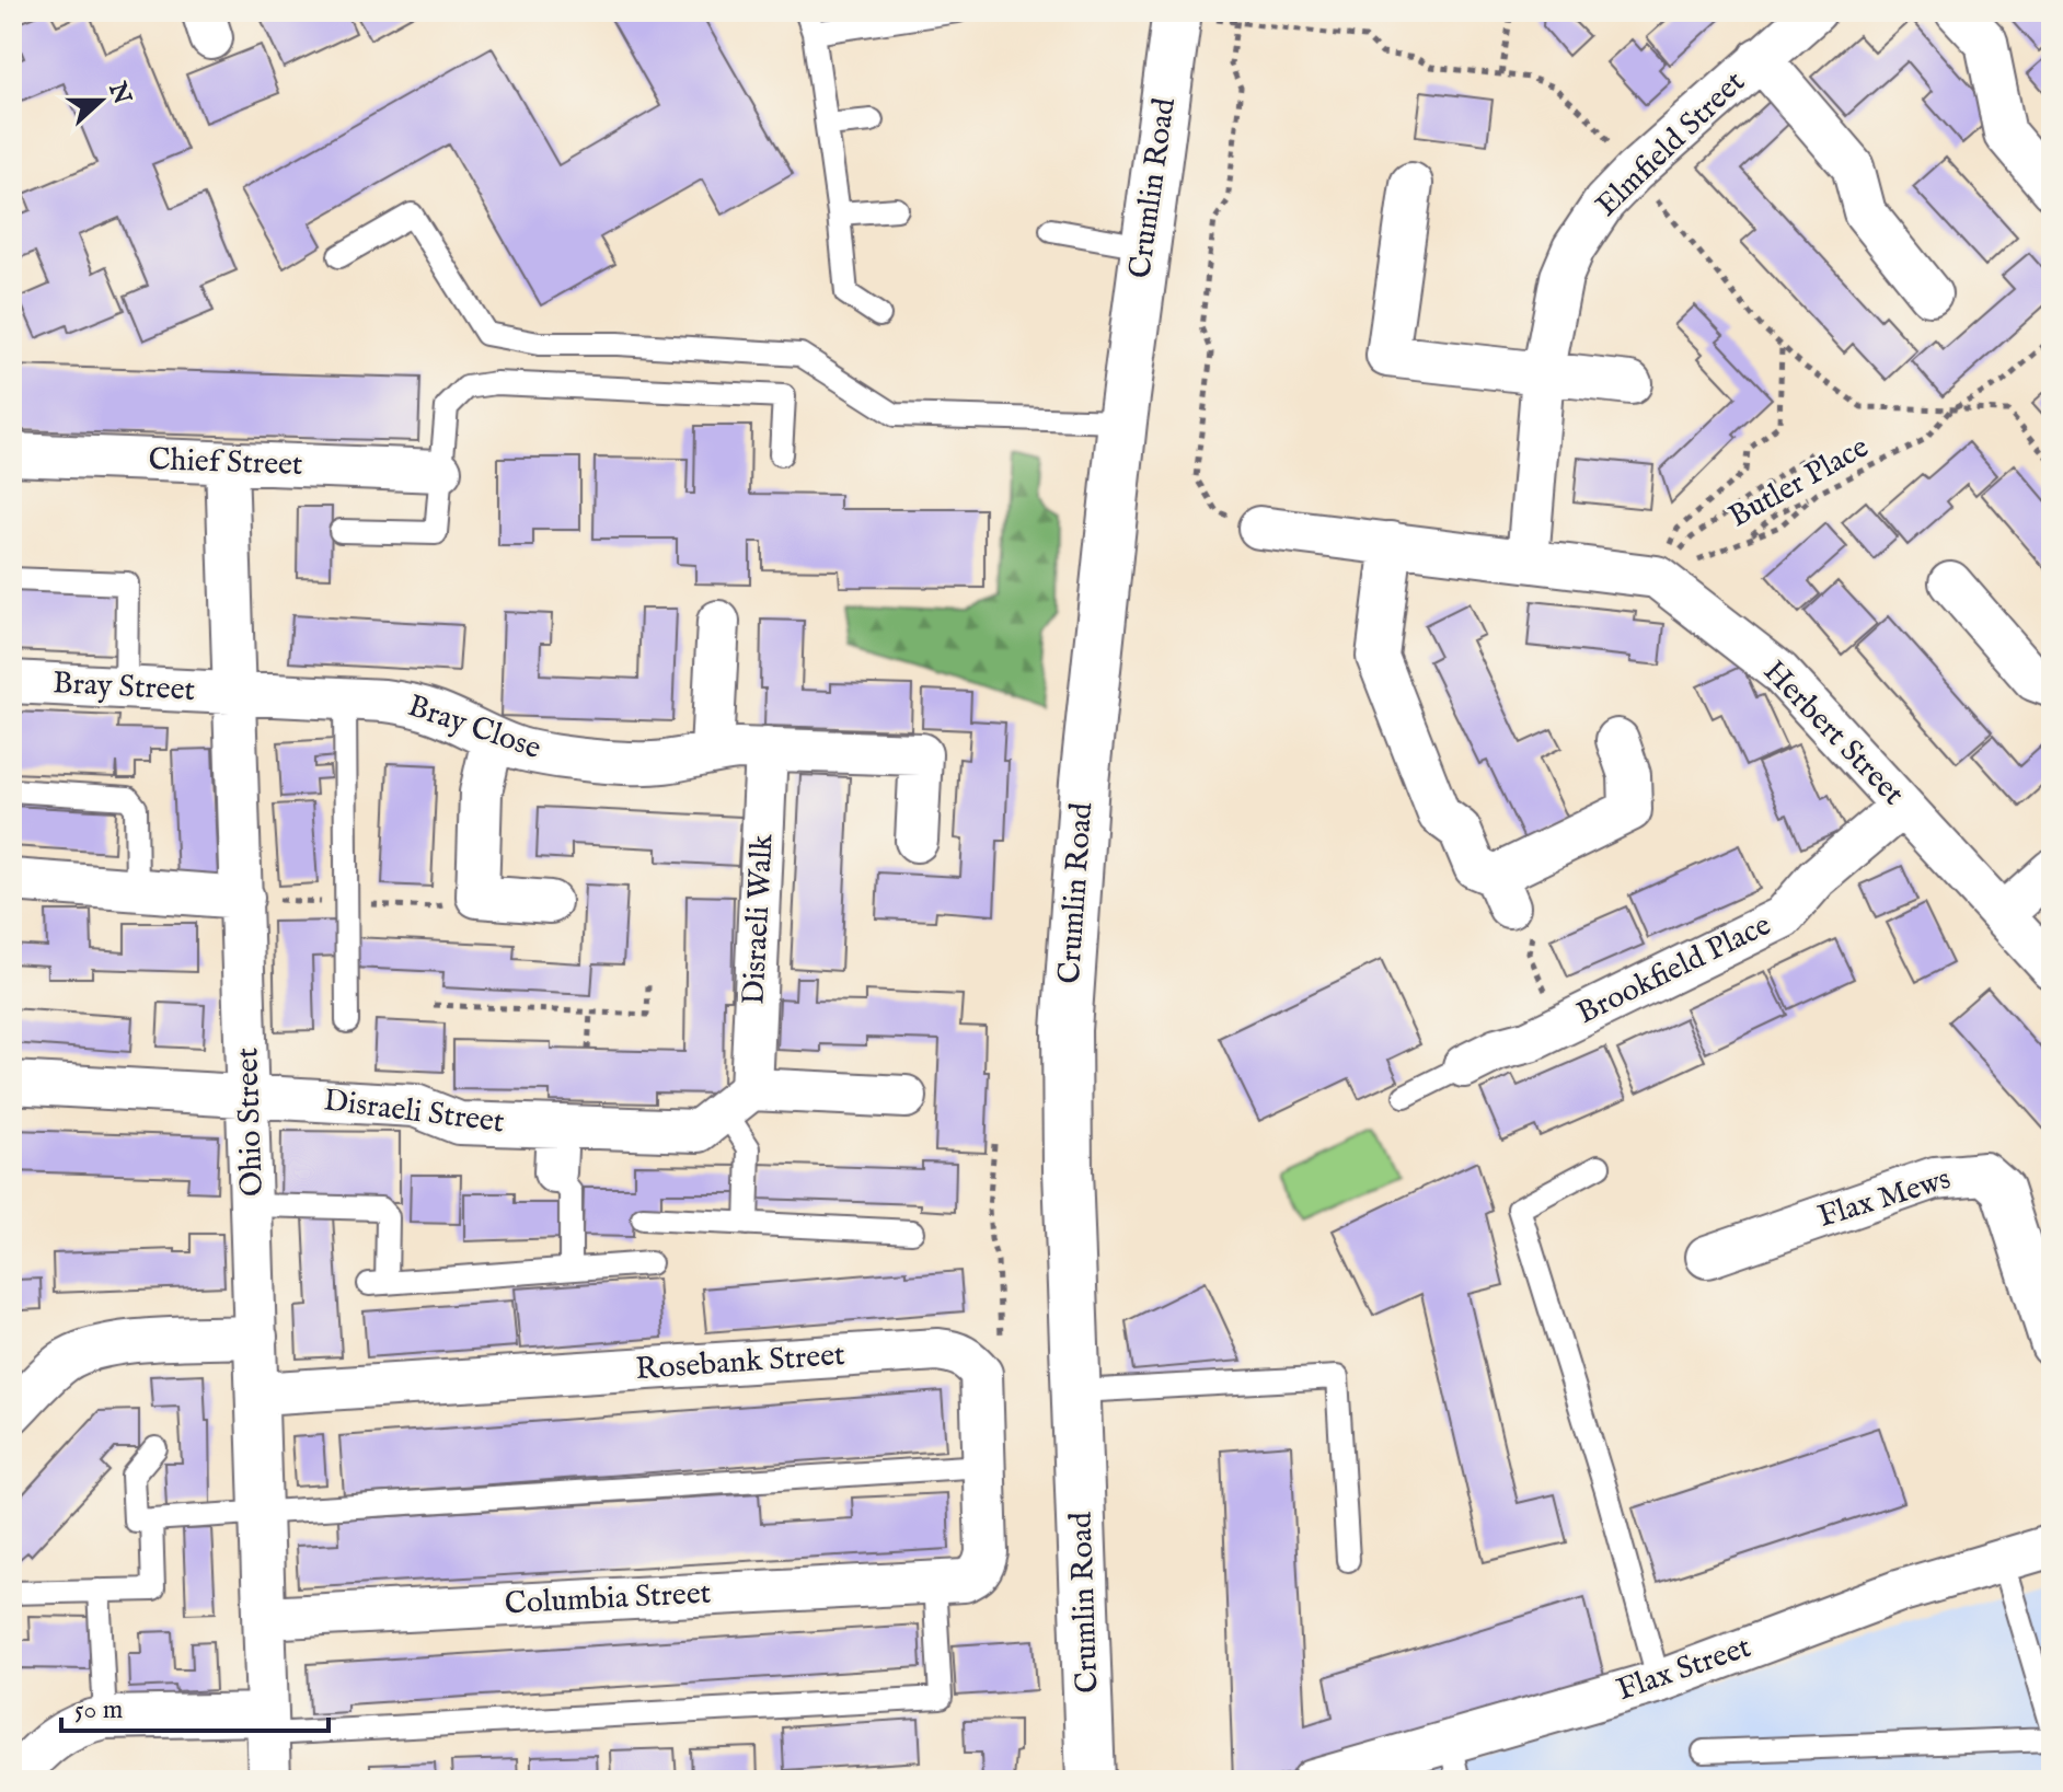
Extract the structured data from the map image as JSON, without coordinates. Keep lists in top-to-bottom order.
{
  "streets": {
    "main road": ["Crumlin Road"],
    "street": [
      "Elmfield Street",
      "Chief Street",
      "Bray Street",
      "Bray Close",
      "Herbert Street",
      "Disraeli Walk",
      "Brookfield Place",
      "Disraeli Street",
      "Ohio Street",
      "Flax Mews",
      "Rosebank Street",
      "Columbia Street",
      "Flax Street"
    ],
    "path": ["Butler Place"]
  },
  "crossings": [
    ["Chief Street", "Ohio Street"],
    ["Butler Place", "Herbert Street"],
    ["Bray Street", "Bray Close"],
    ["Bray Street", "Ohio Street"],
    ["Bray Close", "Disraeli Walk"],
    ["Bray Close", "Ohio Street"],
    ["Herbert Street", "Brookfield Place"],
    ["Disraeli Walk", "Disraeli Street"],
    ["Disraeli Street", "Ohio Street"],
    ["Ohio Street", "Rosebank Street"],
    ["Ohio Street", "Columbia Street"],
    ["Rosebank Street", "Columbia Street"]
  ],
  "scale_bar": "50 m",
  "north": "right"
}
